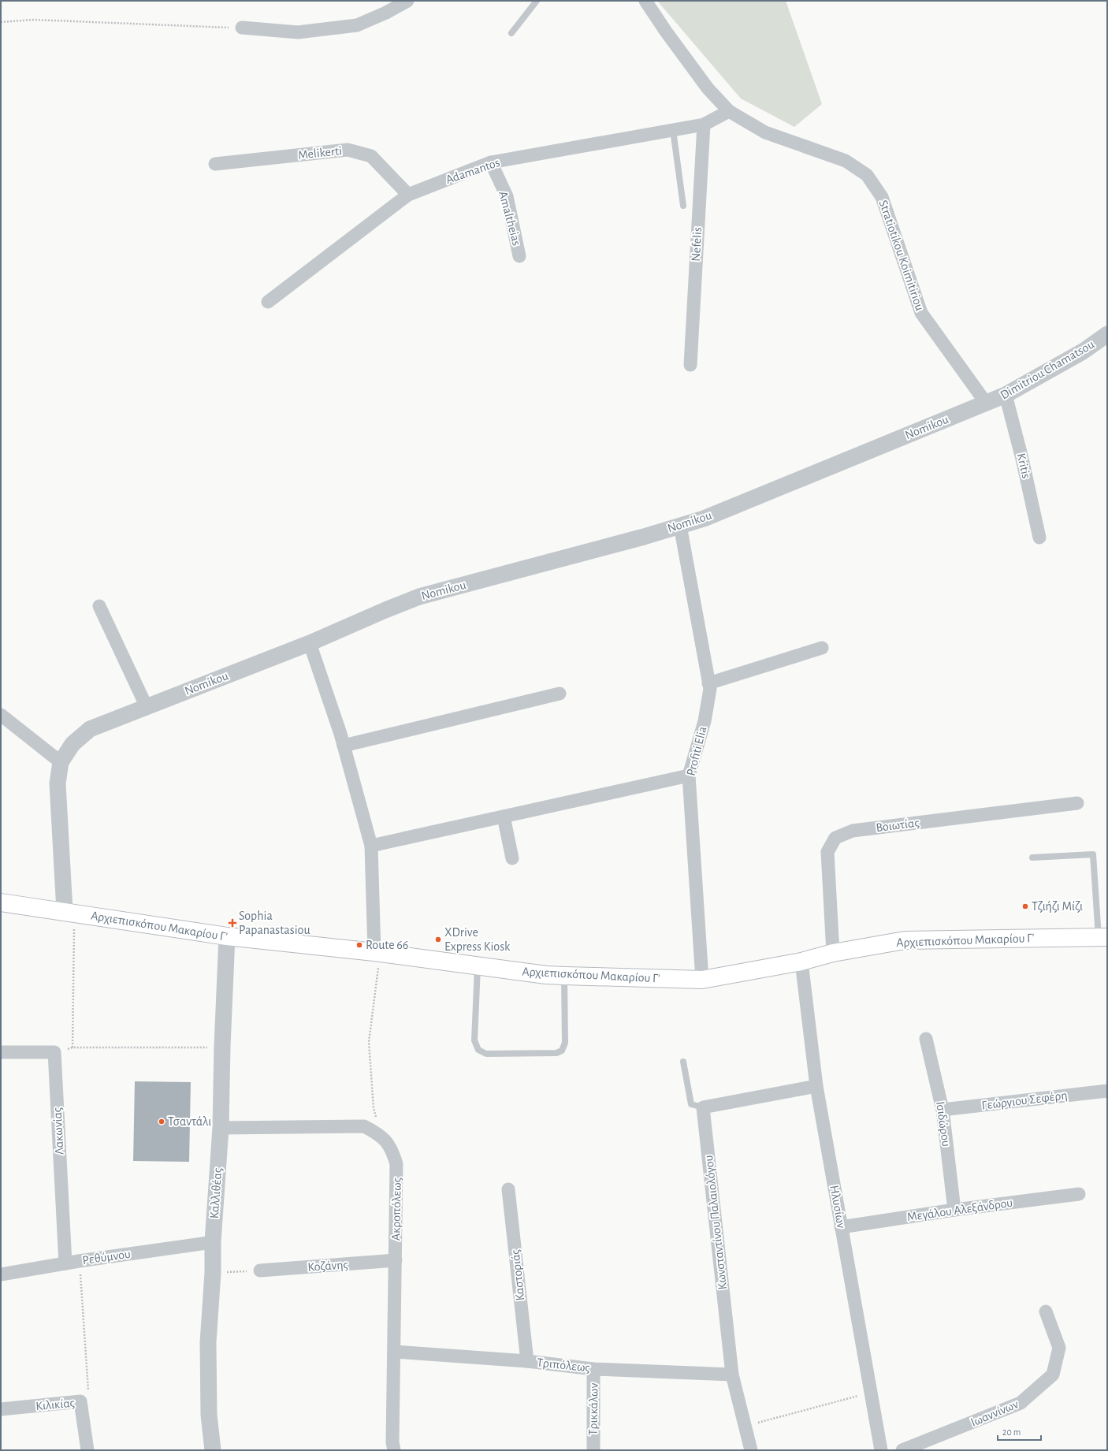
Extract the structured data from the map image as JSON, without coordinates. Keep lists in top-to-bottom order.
{
  "streets": {
    "main road": ["Αρχιεπισκόπου Μακαρίου Γ'"],
    "street": [
      "Melikerti",
      "Adamantos",
      "Amaltheias",
      "Nefelis",
      "Stratiotikou Koimitiriou",
      "Dimitriou Chamatsou",
      "Nomikou",
      "Kritis",
      "Profiti Elia",
      "Βοιωτίας",
      "Γεώργιου Σεφέρη",
      "Ισιδώρου",
      "Λακωνίας",
      "Καλλιθέας",
      "Ηλυσίων",
      "Ακροπόλεως",
      "Μεγάλου Αλεξάνδρου",
      "Κωνσταντίνου Παλαιολόγου",
      "Ρεθύμνου",
      "Κοζάνης",
      "Καστοριάς",
      "Τριπόλεως",
      "Κιλικίας",
      "Τρικκάλων",
      "Ιωαννίνων"
    ]
  },
  "crossings": [
    ["Melikerti", "Adamantos"],
    ["Adamantos", "Amaltheias"],
    ["Adamantos", "Nefelis"],
    ["Adamantos", "Stratiotikou Koimitiriou"],
    ["Stratiotikou Koimitiriou", "Dimitriou Chamatsou"],
    ["Stratiotikou Koimitiriou", "Nomikou"],
    ["Dimitriou Chamatsou", "Nomikou"],
    ["Dimitriou Chamatsou", "Kritis"],
    ["Nomikou", "Profiti Elia"],
    ["Nomikou", "Αρχιεπισκόπου Μακαρίου Γ'"],
    ["Profiti Elia", "Αρχιεπισκόπου Μακαρίου Γ'"],
    ["Βοιωτίας", "Αρχιεπισκόπου Μακαρίου Γ'"],
    ["Αρχιεπισκόπου Μακαρίου Γ'", "Καλλιθέας"],
    ["Αρχιεπισκόπου Μακαρίου Γ'", "Ηλυσίων"],
    ["Γεώργιου Σεφέρη", "Ισιδώρου"],
    ["Ισιδώρου", "Μεγάλου Αλεξάνδρου"],
    ["Λακωνίας", "Ρεθύμνου"],
    ["Καλλιθέας", "Ακροπόλεως"],
    ["Καλλιθέας", "Ρεθύμνου"],
    ["Ηλυσίων", "Μεγάλου Αλεξάνδρου"],
    ["Ακροπόλεως", "Κοζάνης"],
    ["Ακροπόλεως", "Τριπόλεως"],
    ["Κωνσταντίνου Παλαιολόγου", "Τριπόλεως"],
    ["Καστοριάς", "Τριπόλεως"],
    ["Τριπόλεως", "Τρικκάλων"]
  ],
  "places": {
    "other": [
      "Τζιήζι Μίζι",
      "XDrive Express Kiosk",
      "Route 66",
      "Τσαντάλι"
    ],
    "health": ["Sophia Papanastasiou"]
  },
  "scale_bar": "20 m"
}
